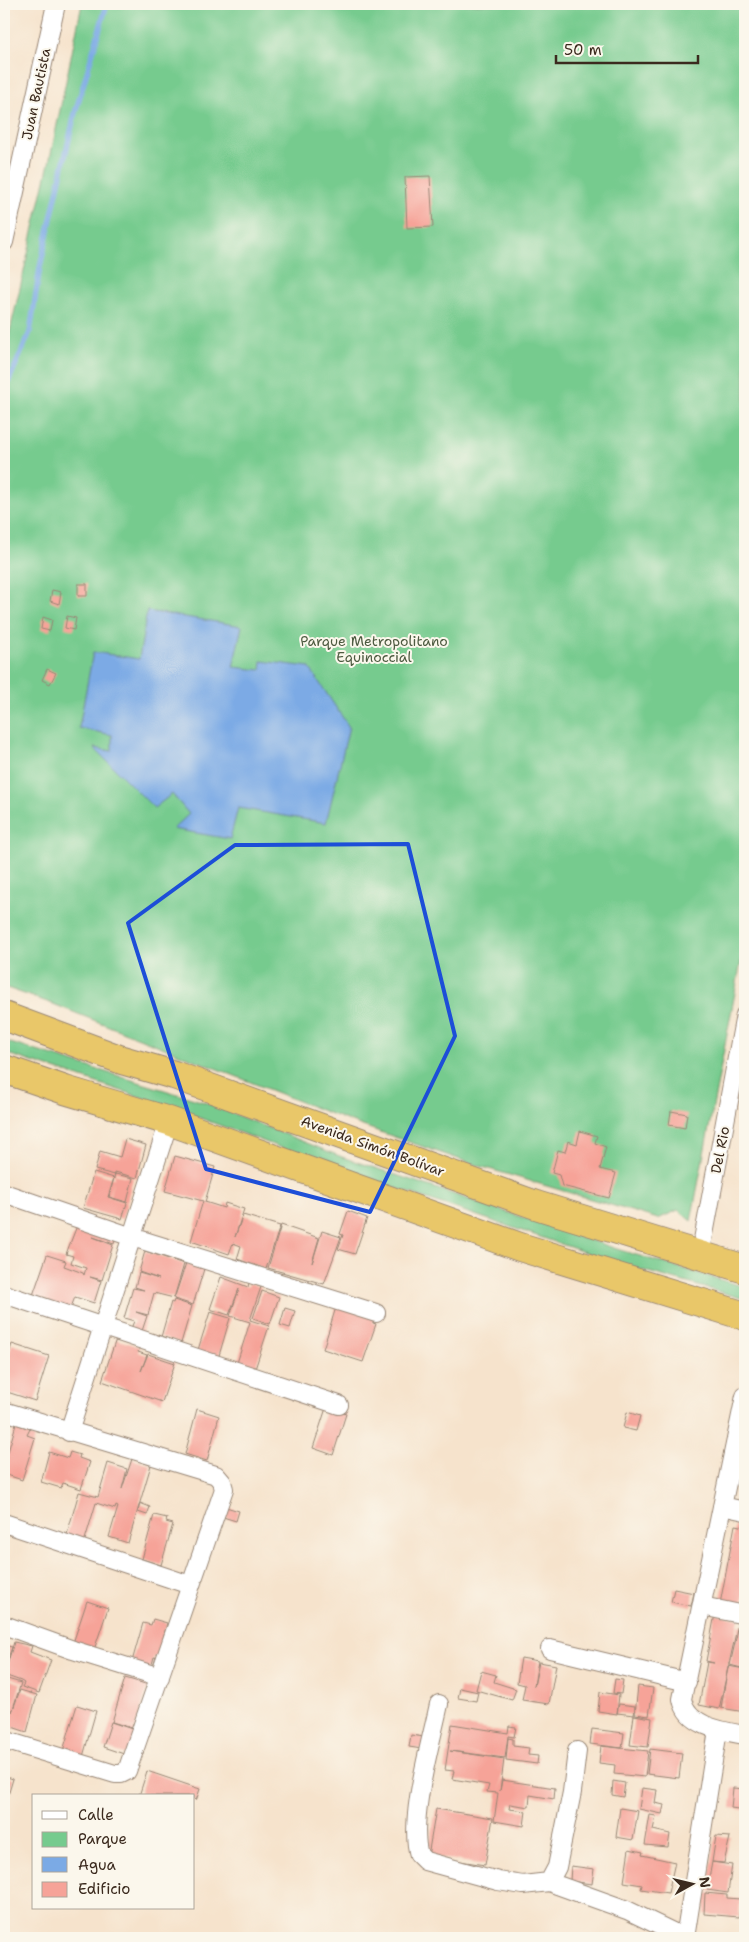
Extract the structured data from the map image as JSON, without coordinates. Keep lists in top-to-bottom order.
{
  "streets": {
    "highway": ["Avenida Simón Bolívar"],
    "street": ["Juan Bautista", "Del Rio"]
  },
  "crossings": [
    ["Avenida Simón Bolívar", "Del Rio"]
  ],
  "parks": ["Parque Metropolitano Equinoccial"],
  "legend": [
    "Calle",
    "Parque",
    "Agua",
    "Edificio"
  ],
  "scale_bar": "50 m",
  "north": "right"
}
